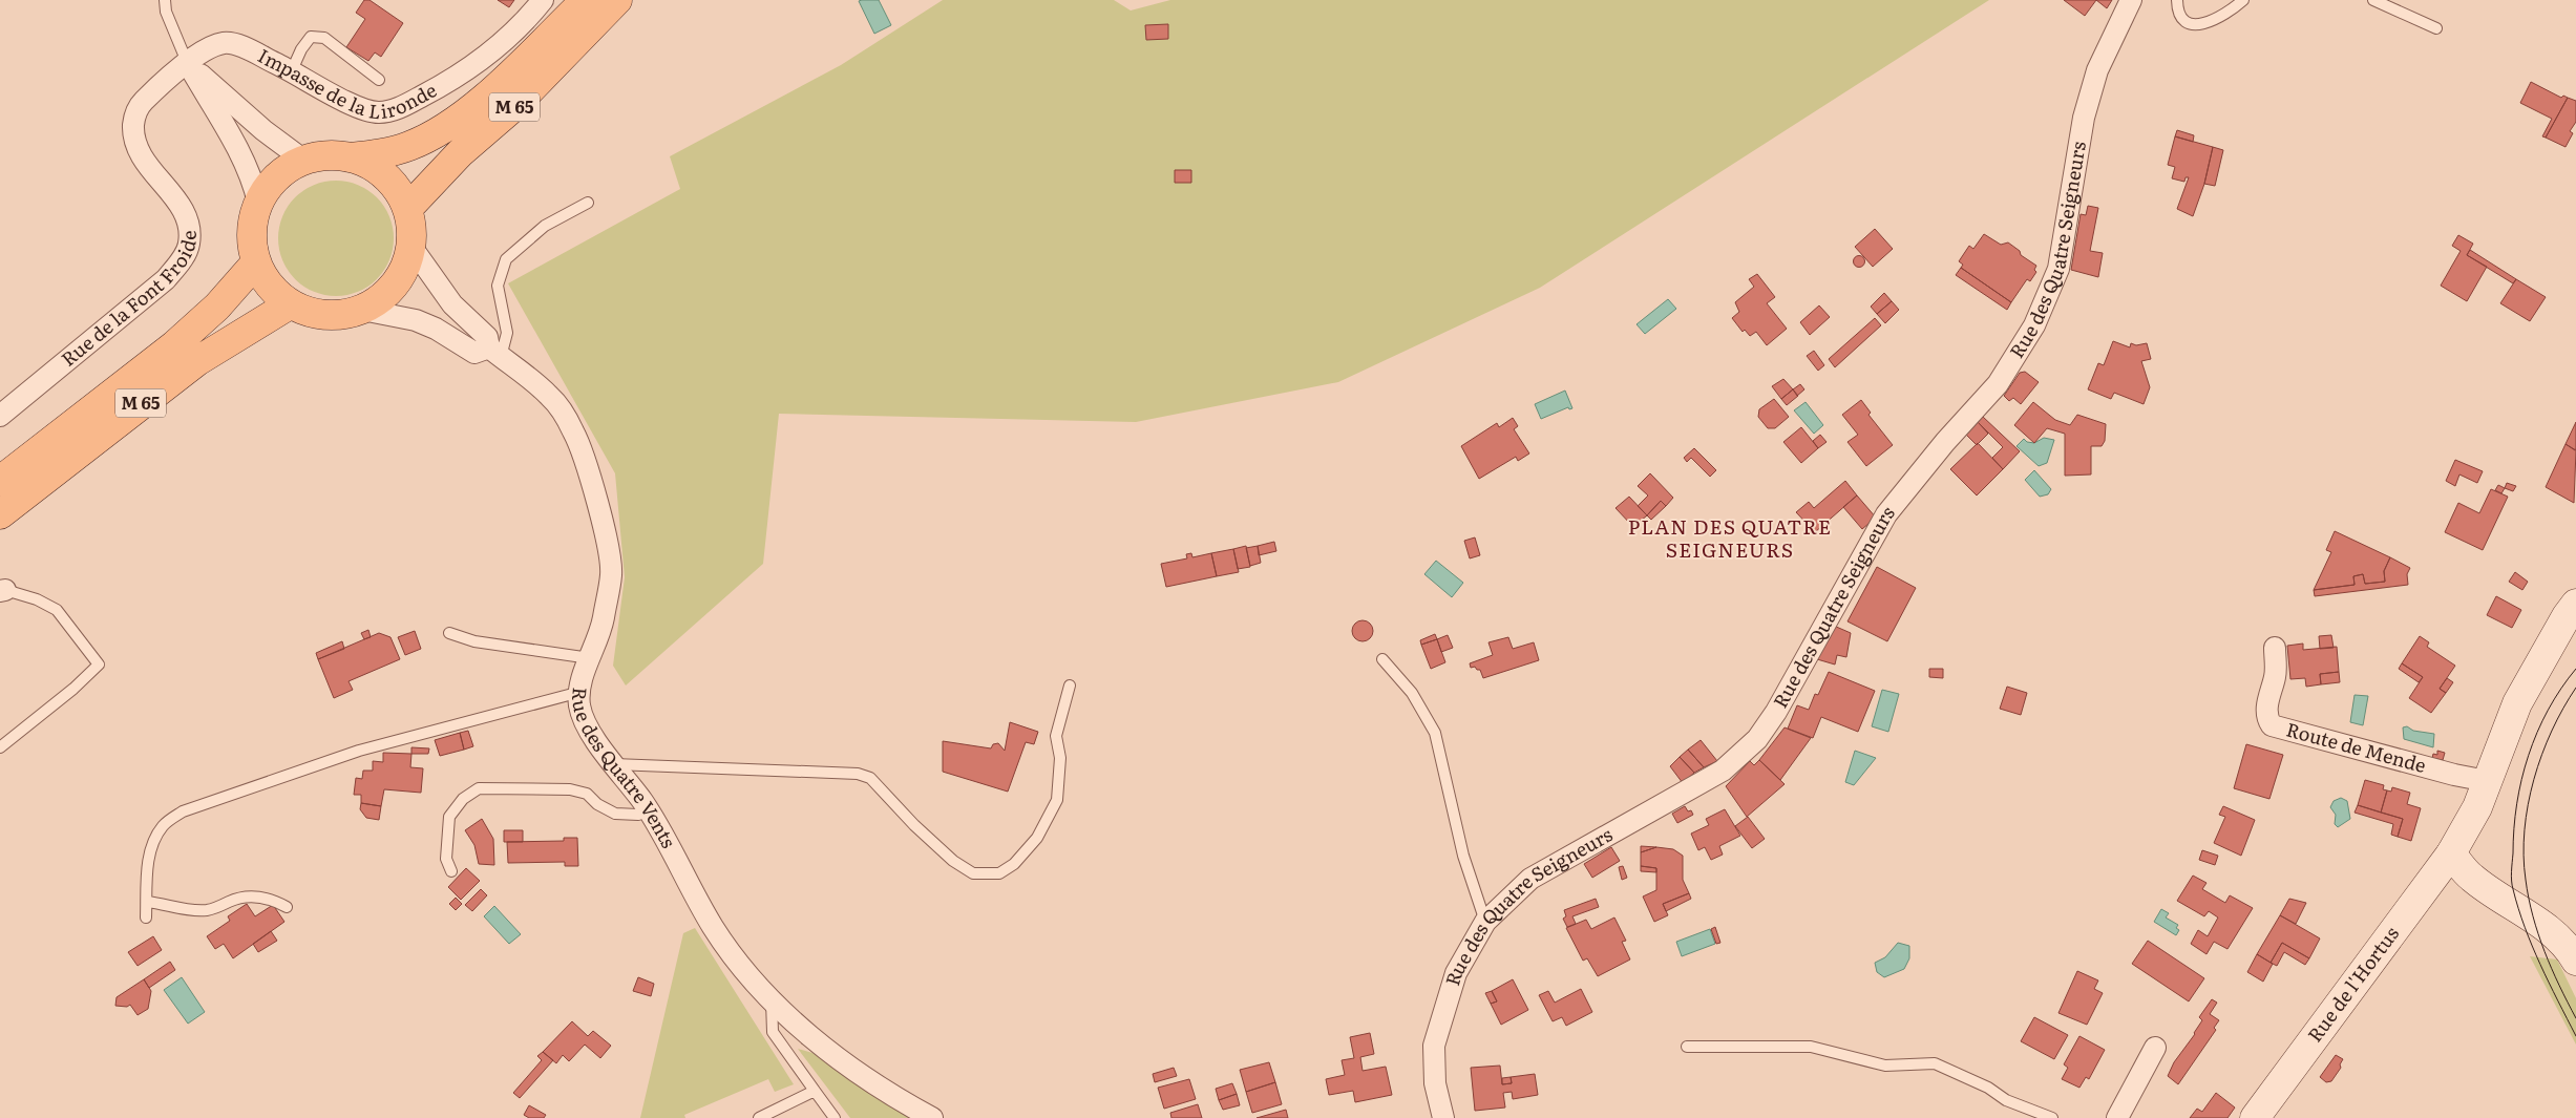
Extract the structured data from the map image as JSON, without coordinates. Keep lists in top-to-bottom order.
{
  "streets": {
    "main road": ["M 65", "Rue de l'Hortus"],
    "street": [
      "Impasse de la Lironde",
      "Rue des Quatre Seigneurs",
      "Rue de la Font Froide",
      "Route de Mende",
      "Rue des Quatre Vents"
    ]
  },
  "crossings": [
    ["Impasse de la Lironde", "Rue de la Font Froide"],
    ["M 65", "Rue des Quatre Vents"]
  ],
  "districts": ["PLAN DES QUATRE SEIGNEURS"]
}
